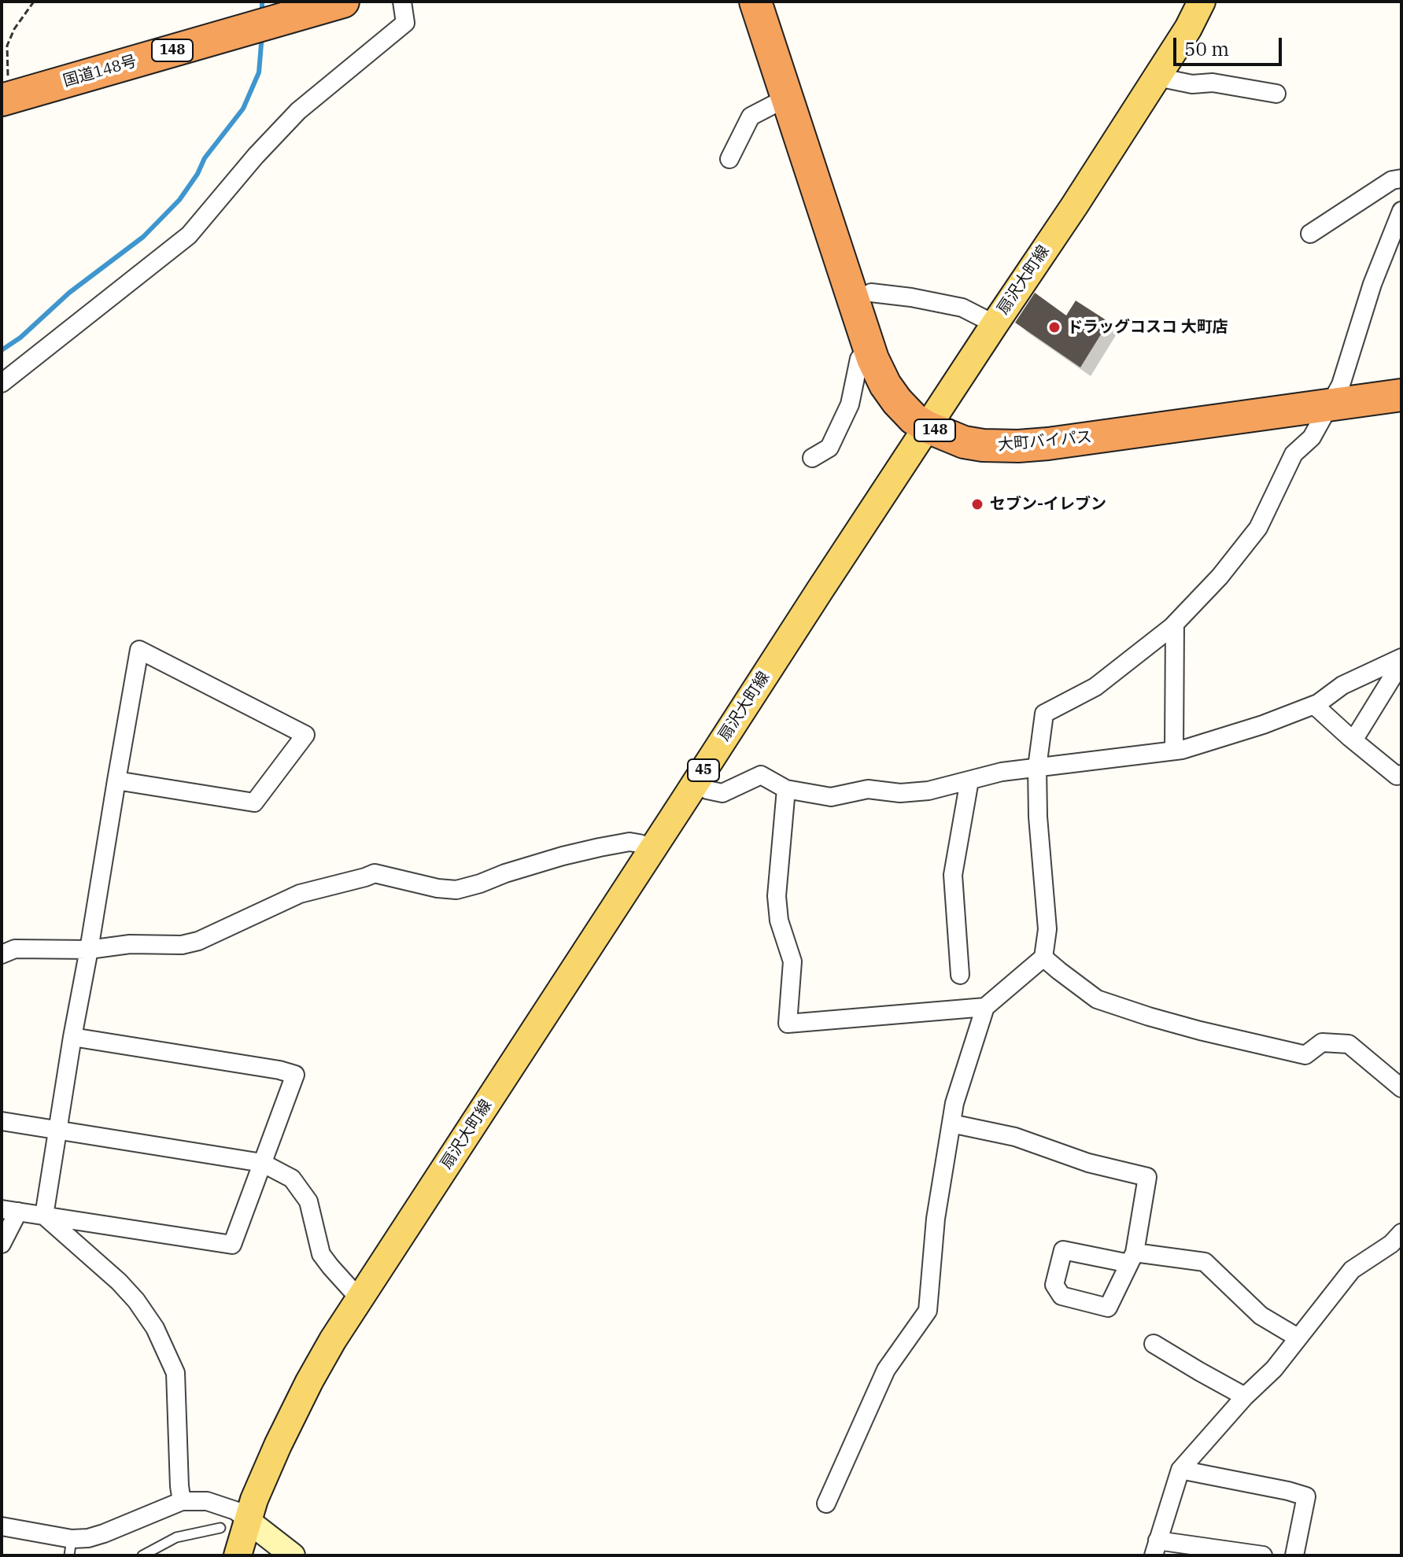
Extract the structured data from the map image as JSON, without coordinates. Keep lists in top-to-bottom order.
{
  "streets": {
    "highway": ["148", "国道148号", "大町バイパス"],
    "main road": ["扇沢大町線", "45"]
  },
  "crossings": [
    ["扇沢大町線", "大町バイパス"]
  ],
  "places": ["ドラッグコスコ 大町店", "セブン-イレブン"],
  "scale_bar": "50 m"
}
